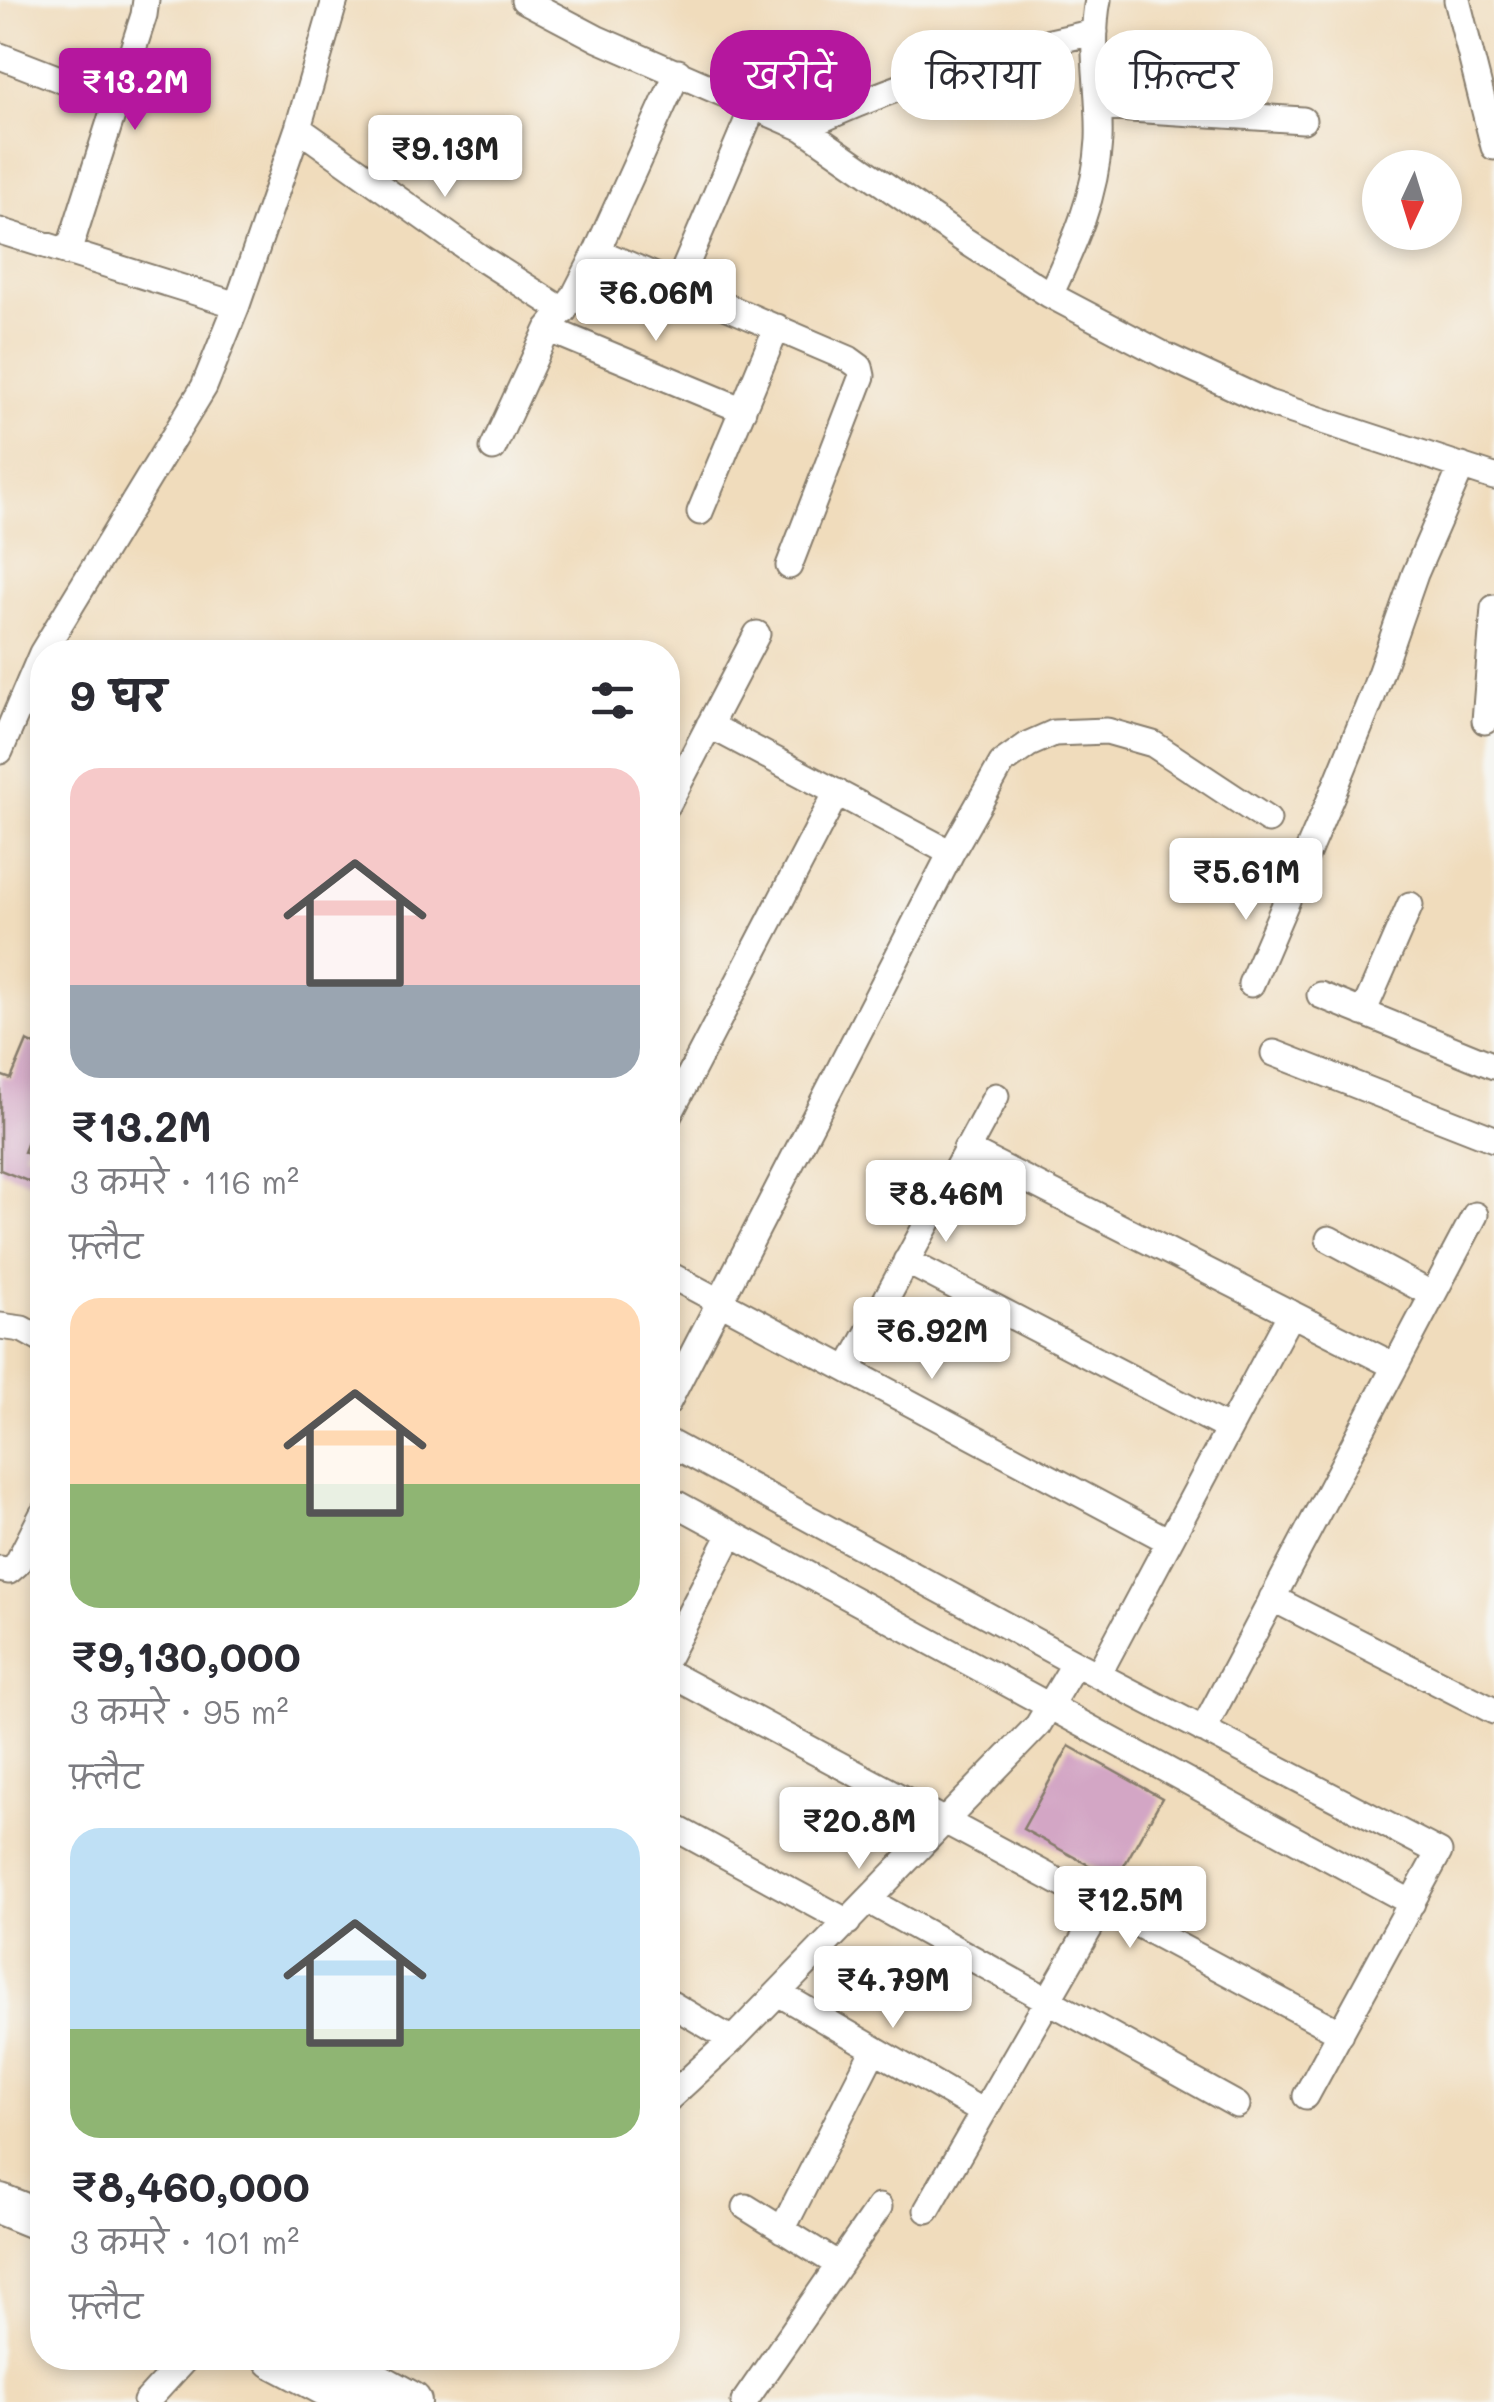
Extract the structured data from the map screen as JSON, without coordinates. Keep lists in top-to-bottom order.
{
  "north": "bottom",
  "page": {
    "chip": ["खरीदें", "किराया", "फ़िल्टर"],
    "price": [
      "₹13.2M",
      "₹9.13M",
      "₹6.06M",
      "₹5.61M",
      "₹8.46M",
      "₹6.92M",
      "₹20.8M",
      "₹12.5M",
      "₹4.79M"
    ],
    "heading": "9 घर",
    "list": [
      {
        "name": "₹13.2M",
        "note": "3 कमरे · 116 m² · फ़्लैट"
      },
      {
        "name": "₹9,130,000",
        "note": "3 कमरे · 95 m² · फ़्लैट"
      },
      {
        "name": "₹8,460,000",
        "note": "3 कमरे · 101 m² · फ़्लैट"
      }
    ]
  }
}
